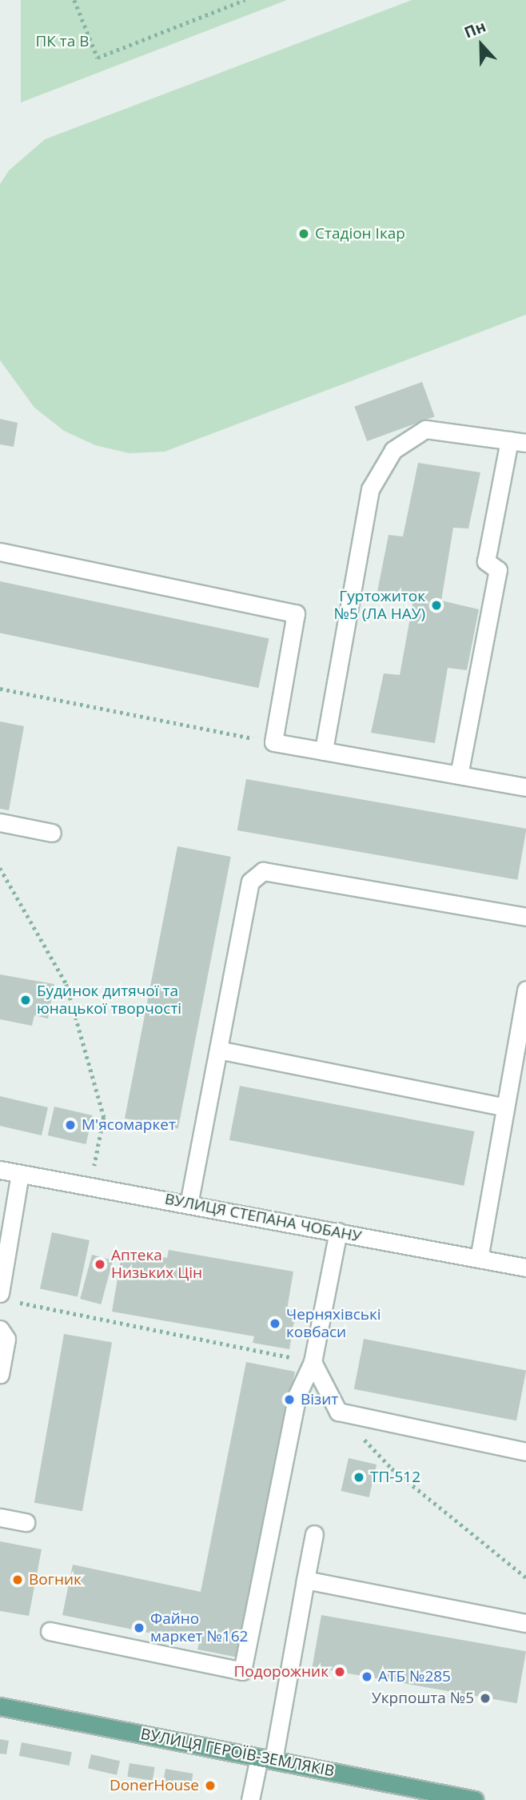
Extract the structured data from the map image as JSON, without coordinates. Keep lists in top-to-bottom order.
{
  "streets": {
    "main road": ["ВУЛИЦЯ ГЕРОЇВ-ЗЕМЛЯКІВ"],
    "street": ["ВУЛИЦЯ СТЕПАНА ЧОБАНУ"]
  },
  "parks": ["ПК та В"],
  "places": [
    "Стадіон Ікар",
    "Гуртожиток №5 (ЛА НАУ)",
    "Будинок дитячої та юнацької творчості",
    "М'ясомаркет",
    "Аптека Низьких Цін",
    "Черняхівські ковбаси",
    "Візит",
    "ТП-512",
    "Вогник",
    "Файно маркет №162",
    "Подорожник",
    "АТБ №285",
    "Укрпошта №5",
    "DonerHouse"
  ],
  "north": "top"
}
